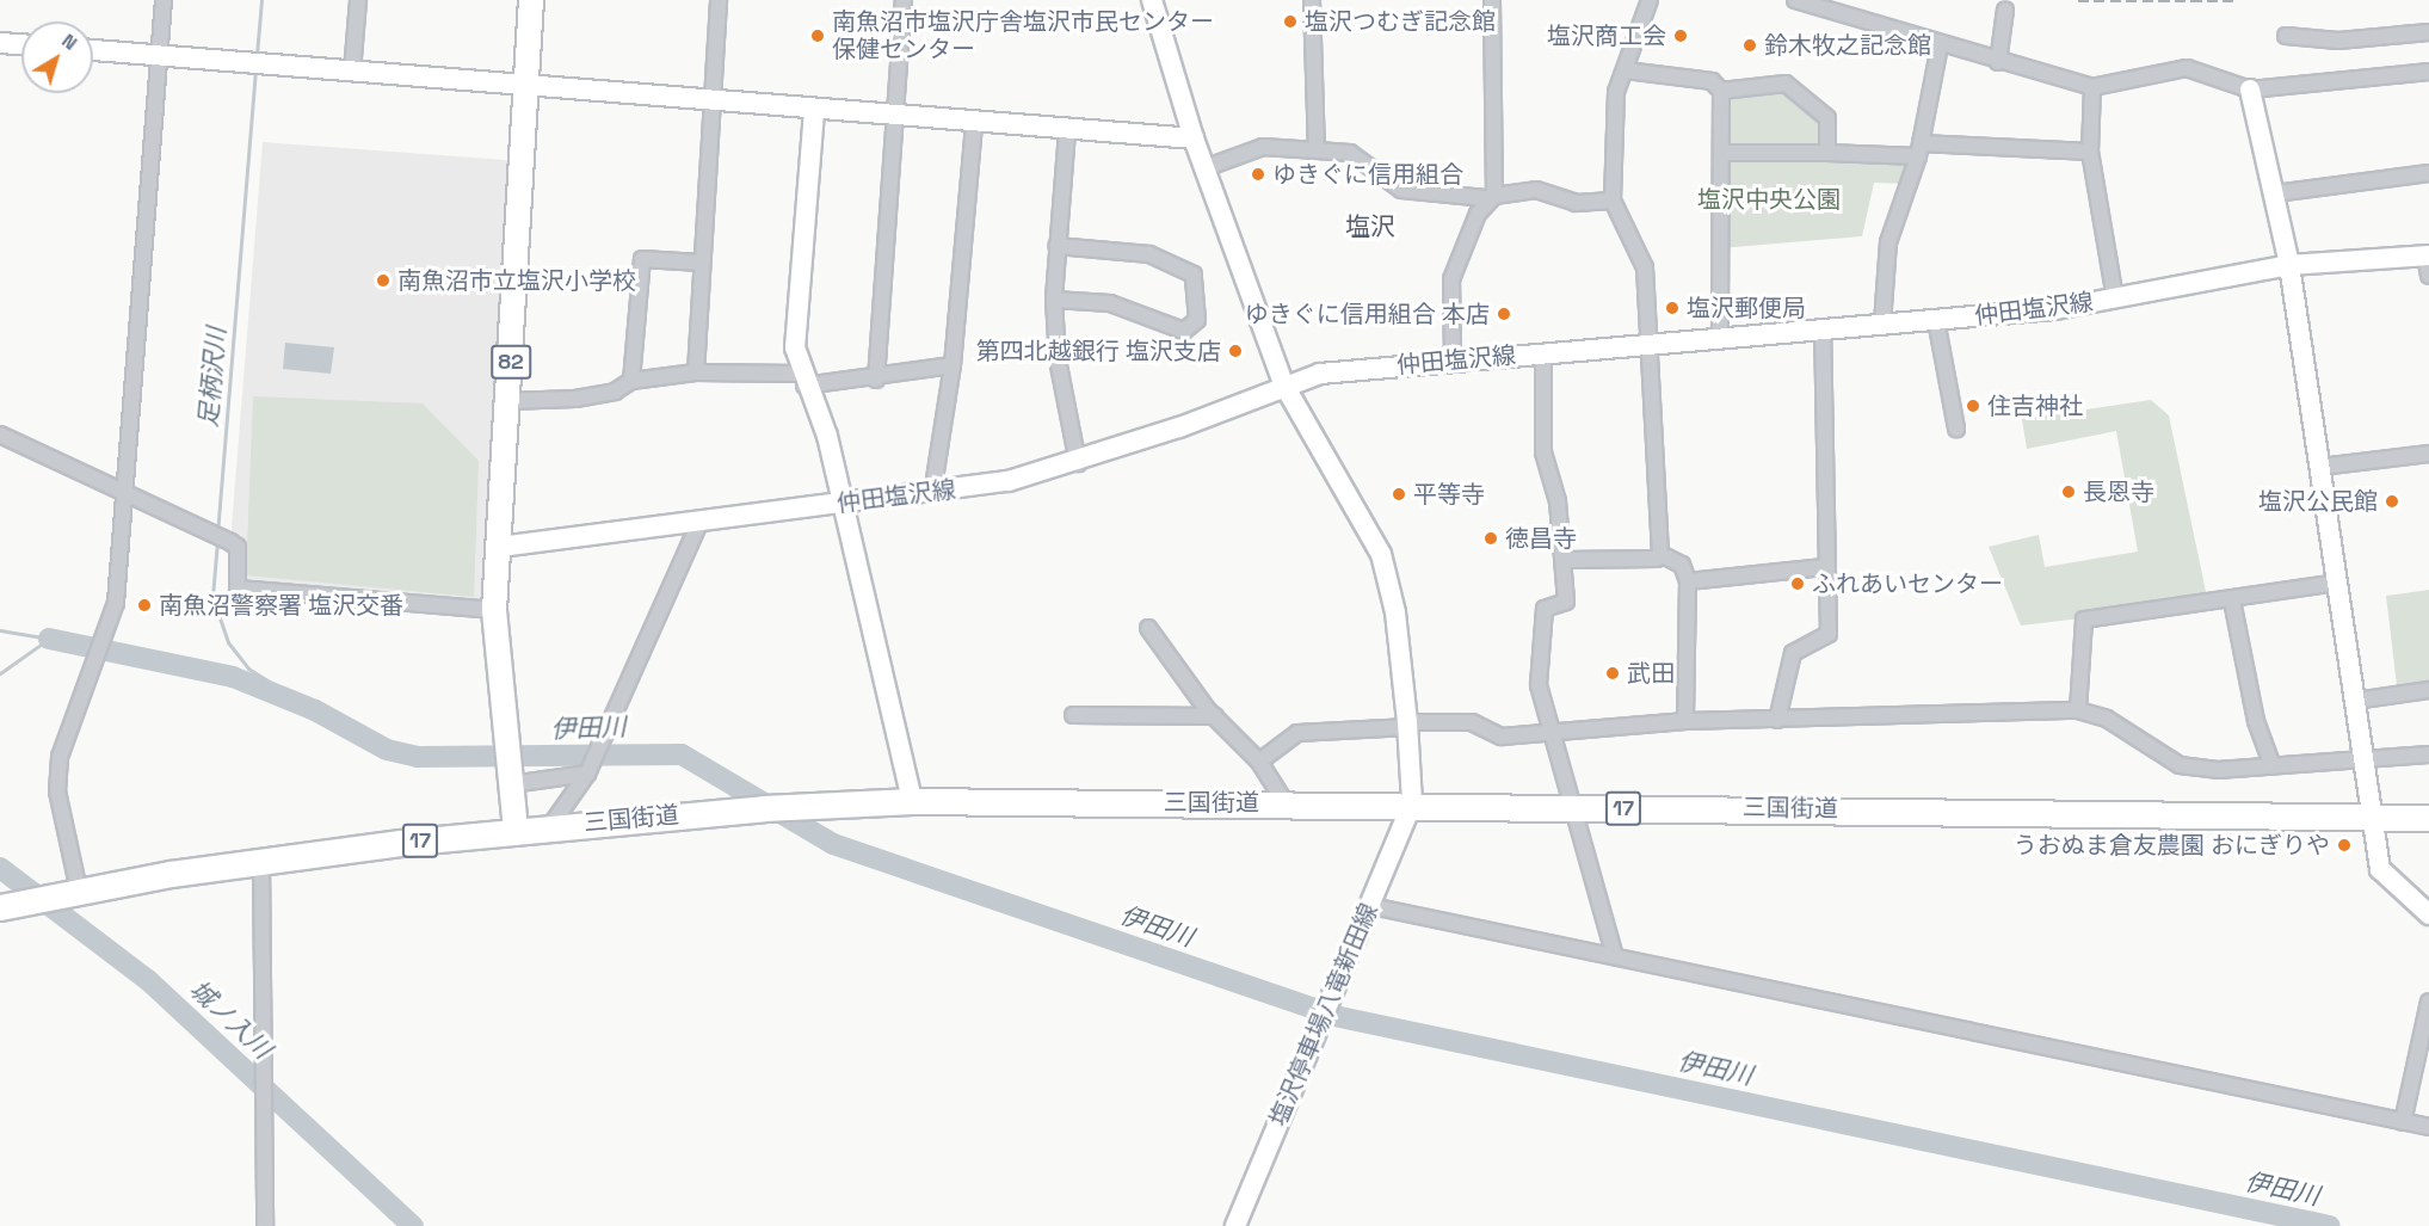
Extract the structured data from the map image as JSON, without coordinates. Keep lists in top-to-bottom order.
{
  "streets": {
    "highway": ["三国街道", "17"],
    "main road": ["仲田塩沢線", "82", "塩沢停車場八竜新田線"]
  },
  "crossings": [
    ["仲田塩沢線", "82"],
    ["82", "三国街道"],
    ["三国街道", "塩沢停車場八竜新田線"]
  ],
  "districts": ["塩沢"],
  "water": ["足柄沢川", "伊田川", "城ノ入川"],
  "parks": ["塩沢中央公園"],
  "places": [
    "塩沢つむぎ記念館",
    "南魚沼市塩沢庁舎塩沢市民センター 保健センター",
    "塩沢商工会",
    "鈴木牧之記念館",
    "ゆきぐに信用組合",
    "南魚沼市立塩沢小学校",
    "塩沢郵便局",
    "ゆきぐに信用組合 本店",
    "第四北越銀行 塩沢支店",
    "住吉神社",
    "長恩寺",
    "平等寺",
    "塩沢公民館",
    "徳昌寺",
    "ふれあいセンター",
    "南魚沼警察署 塩沢交番",
    "武田",
    "うおぬま倉友農園 おにぎりや"
  ],
  "north": "top right"
}
